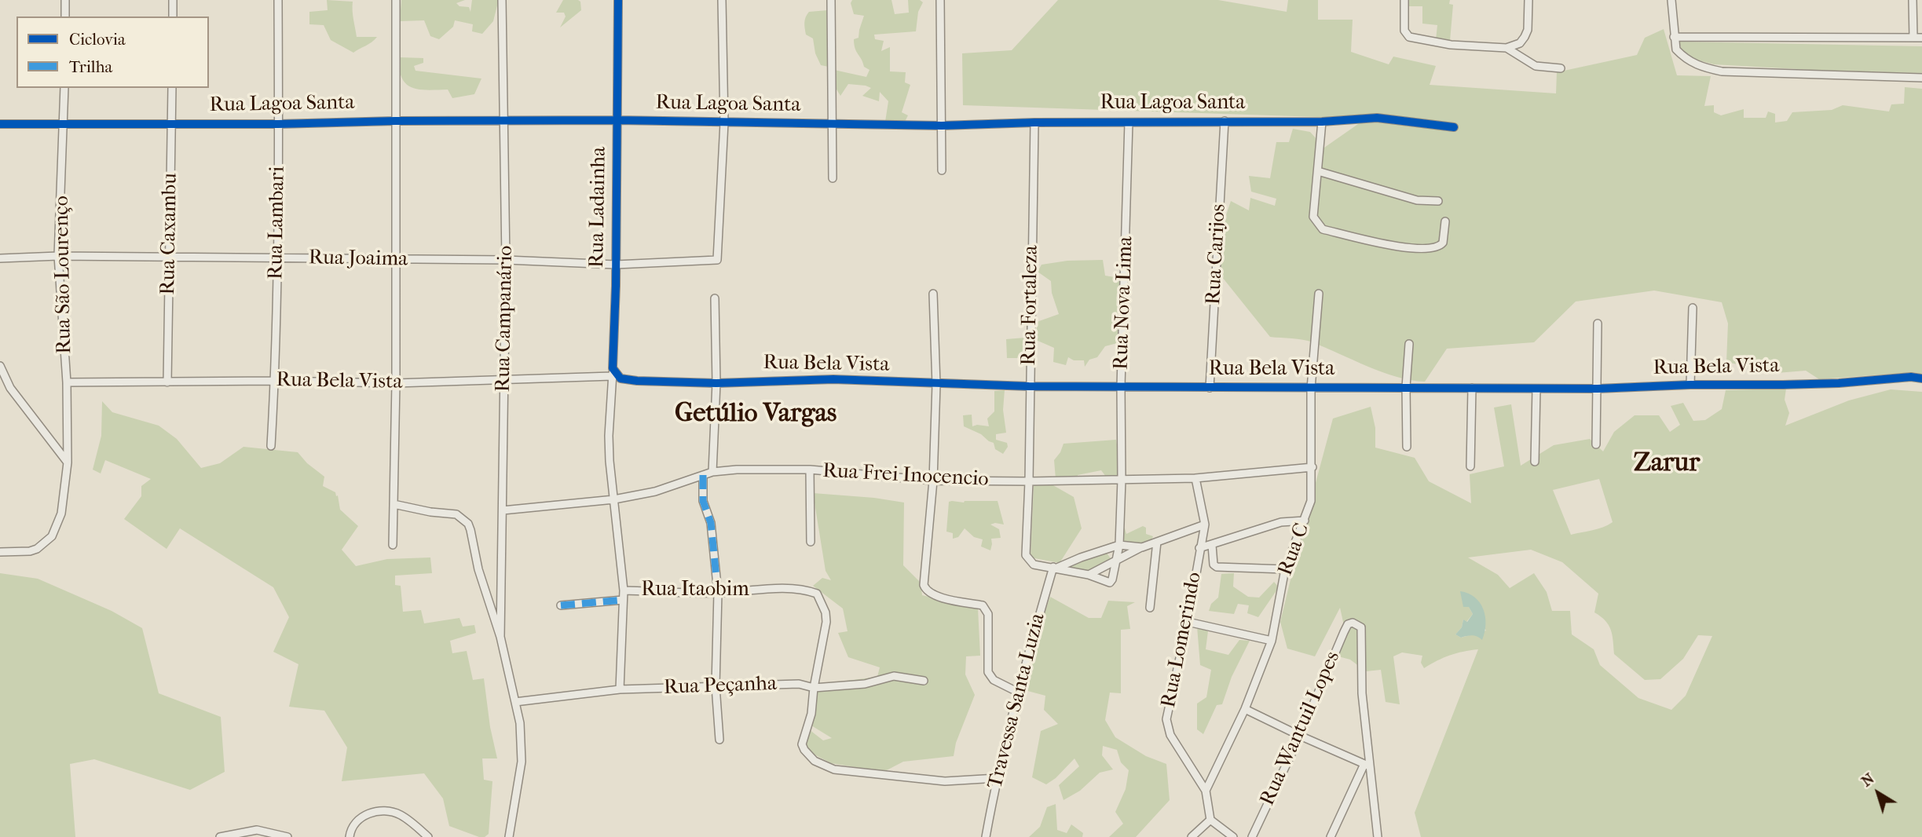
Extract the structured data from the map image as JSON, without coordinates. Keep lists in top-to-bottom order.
{
  "streets": {
    "street": [
      "Rua Lagoa Santa",
      "Rua Ladainha",
      "Rua Lambari",
      "Rua Caxambu",
      "Rua Carijos",
      "Rua Joaima",
      "Rua São Lourenço",
      "Rua Nova Lima",
      "Rua Fortaleza",
      "Rua Campanário",
      "Rua Bela Vista",
      "Rua Frei Inocencio",
      "Rua C",
      "Rua Itaobim",
      "Rua Lomerindo",
      "Rua Peçanha",
      "Travessa Santa Luzia",
      "Rua Wantuil Lopes"
    ]
  },
  "crossings": [
    ["Rua Lagoa Santa", "Rua Ladainha"],
    ["Rua Lagoa Santa", "Rua Lambari"],
    ["Rua Lagoa Santa", "Rua Caxambu"],
    ["Rua Lagoa Santa", "Rua Carijos"],
    ["Rua Lagoa Santa", "Rua Joaima"],
    ["Rua Lagoa Santa", "Rua São Lourenço"],
    ["Rua Lagoa Santa", "Rua Nova Lima"],
    ["Rua Lagoa Santa", "Rua Fortaleza"],
    ["Rua Lagoa Santa", "Rua Campanário"],
    ["Rua Ladainha", "Rua Joaima"],
    ["Rua Ladainha", "Rua Bela Vista"],
    ["Rua Ladainha", "Rua Frei Inocencio"],
    ["Rua Ladainha", "Rua Itaobim"],
    ["Rua Ladainha", "Rua Peçanha"],
    ["Rua Lambari", "Rua Joaima"],
    ["Rua Lambari", "Rua Bela Vista"],
    ["Rua Caxambu", "Rua Joaima"],
    ["Rua Caxambu", "Rua Bela Vista"],
    ["Rua Carijos", "Rua Bela Vista"],
    ["Rua Joaima", "Rua São Lourenço"],
    ["Rua Joaima", "Rua Campanário"],
    ["Rua São Lourenço", "Rua Bela Vista"],
    ["Rua Nova Lima", "Rua Fortaleza"],
    ["Rua Nova Lima", "Rua Bela Vista"],
    ["Rua Nova Lima", "Rua Frei Inocencio"],
    ["Rua Fortaleza", "Rua Bela Vista"],
    ["Rua Fortaleza", "Rua Frei Inocencio"],
    ["Rua Fortaleza", "Travessa Santa Luzia"],
    ["Rua Campanário", "Rua Bela Vista"],
    ["Rua Campanário", "Rua Frei Inocencio"],
    ["Rua Campanário", "Rua Peçanha"],
    ["Rua Bela Vista", "Rua C"],
    ["Rua Frei Inocencio", "Rua C"],
    ["Rua C", "Rua Lomerindo"],
    ["Rua Itaobim", "Rua Peçanha"],
    ["Rua Itaobim", "Travessa Santa Luzia"]
  ],
  "districts": ["Getúlio Vargas", "Zarur"],
  "legend": ["Ciclovia", "Trilha"],
  "north": "top left"
}
